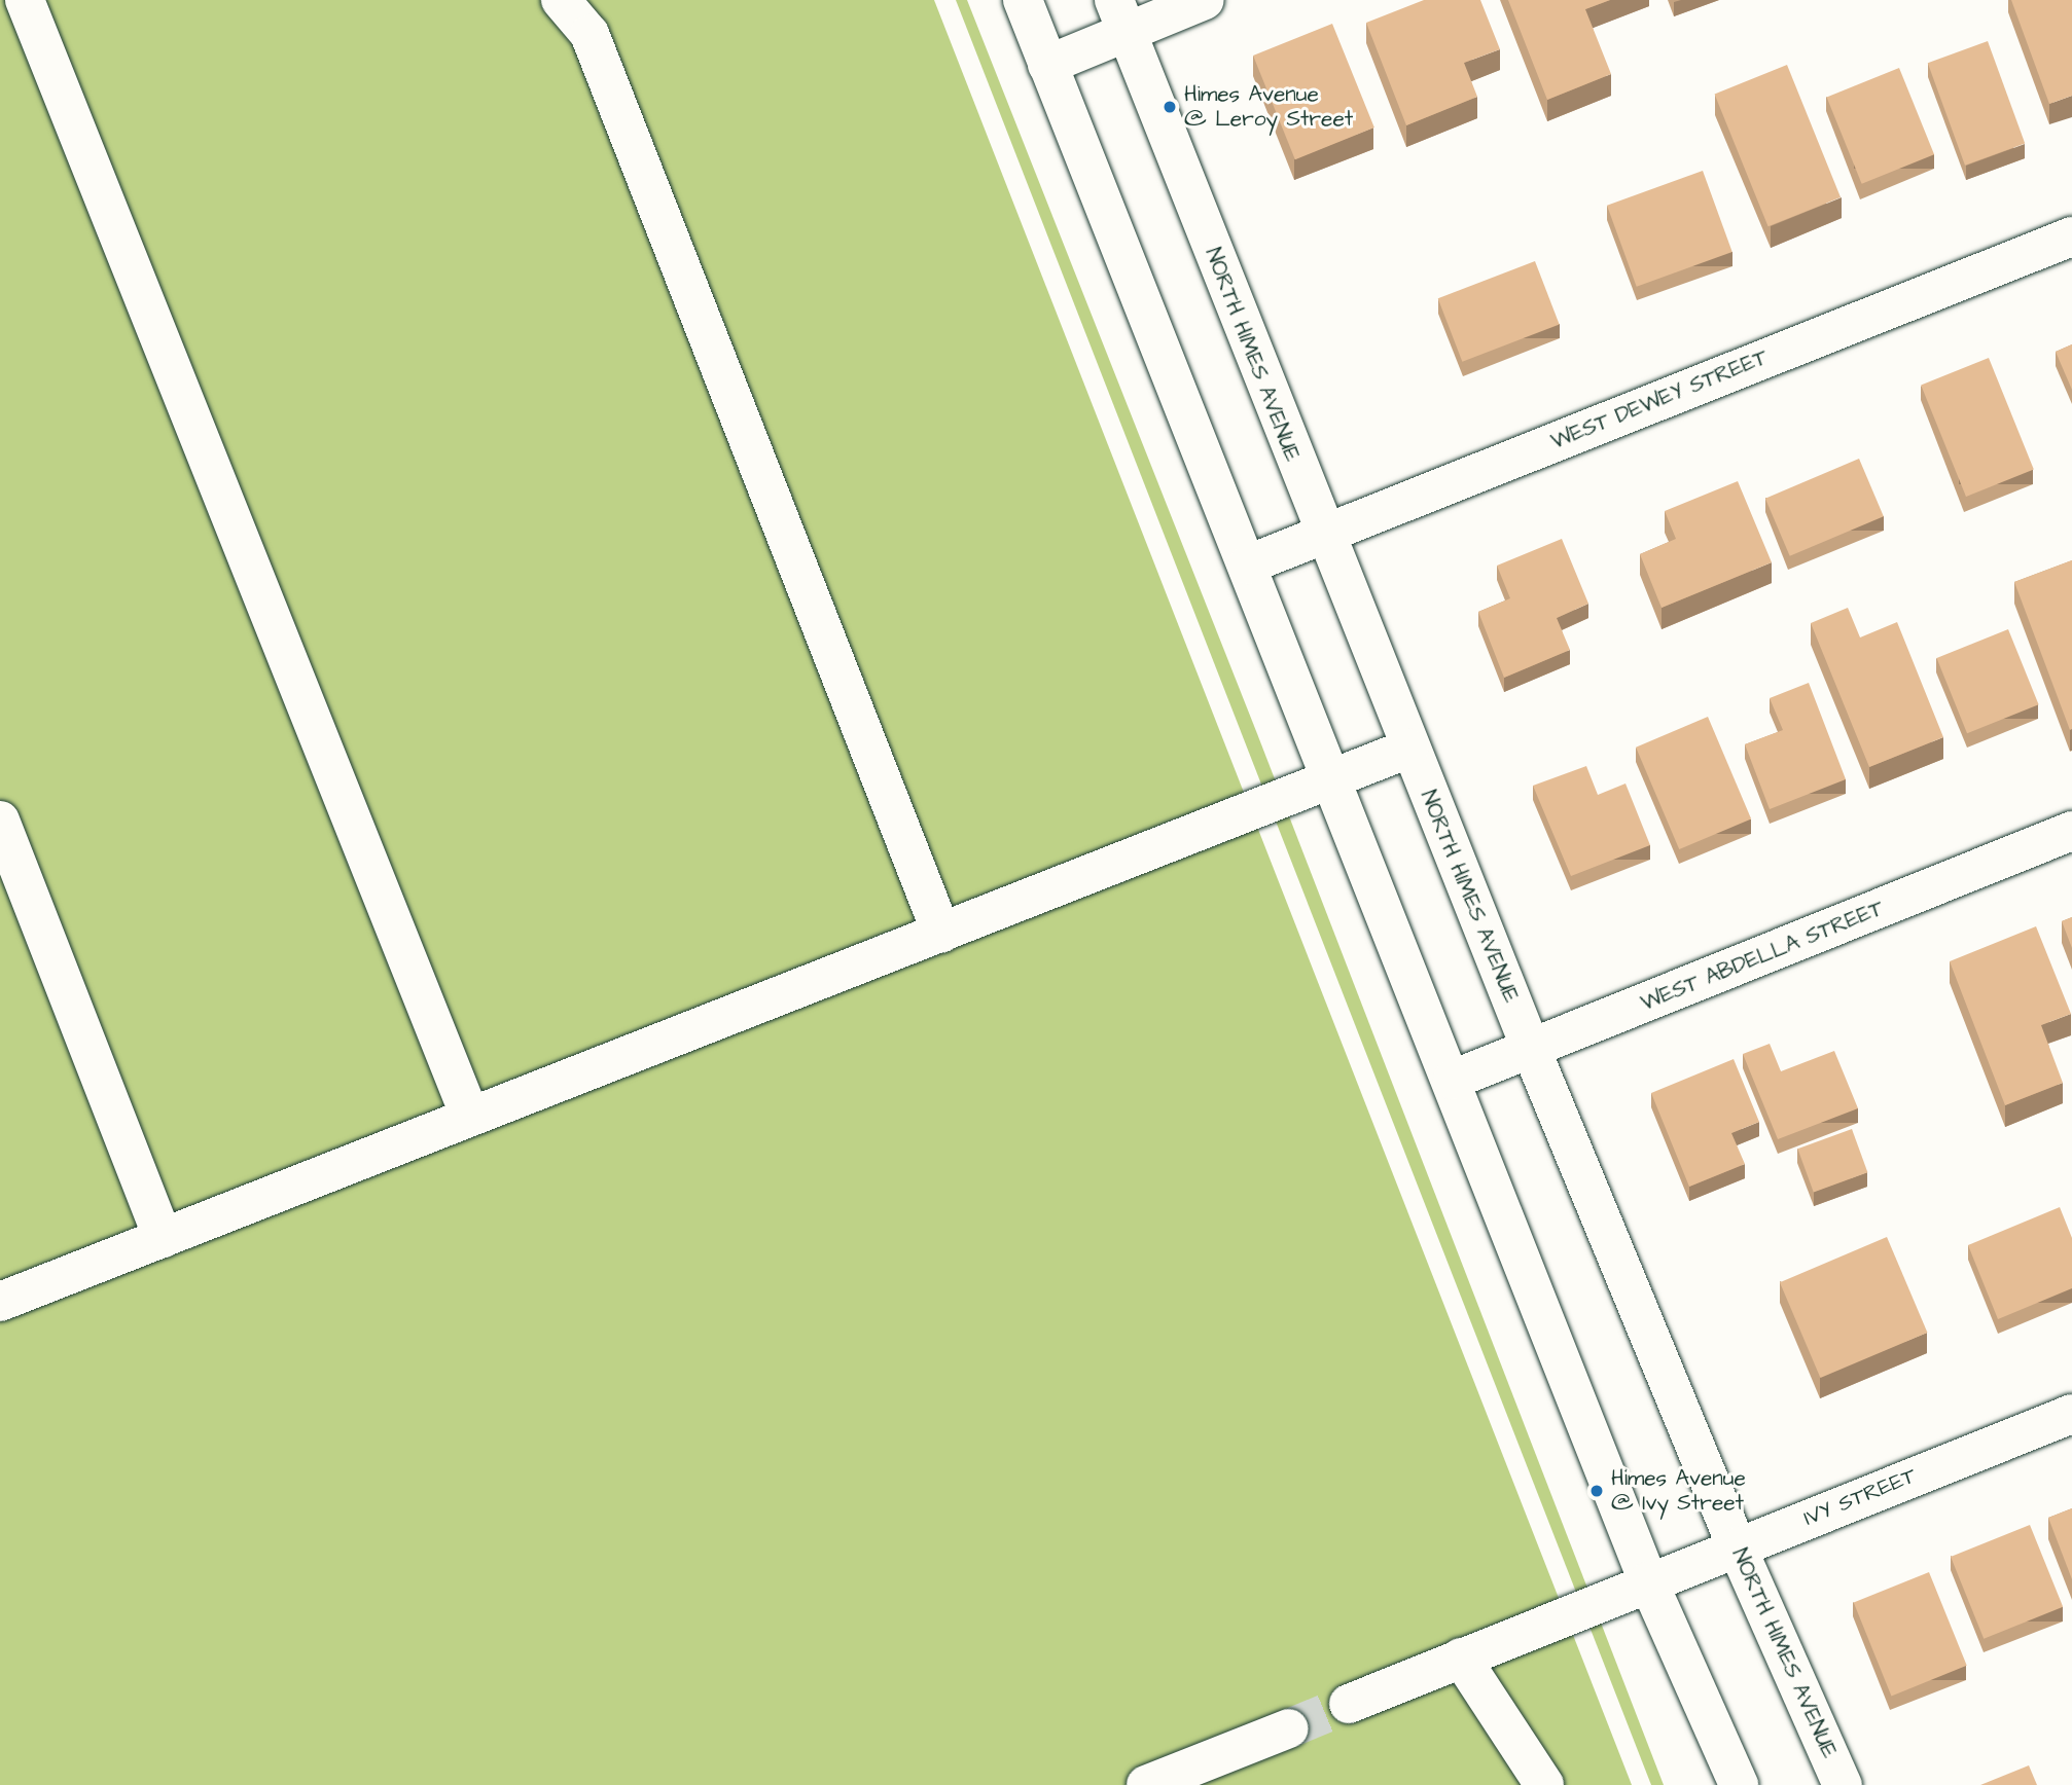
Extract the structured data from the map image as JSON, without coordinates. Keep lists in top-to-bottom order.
{
  "streets": {
    "street": [
      "NORTH HIMES AVENUE",
      "WEST DEWEY STREET",
      "WEST ABDELLA STREET",
      "IVY STREET"
    ]
  },
  "crossings": [
    ["NORTH HIMES AVENUE", "WEST DEWEY STREET"],
    ["NORTH HIMES AVENUE", "WEST ABDELLA STREET"],
    ["NORTH HIMES AVENUE", "IVY STREET"]
  ],
  "places": ["Himes Avenue @ Leroy Street", "Himes Avenue @ Ivy Street"]
}
